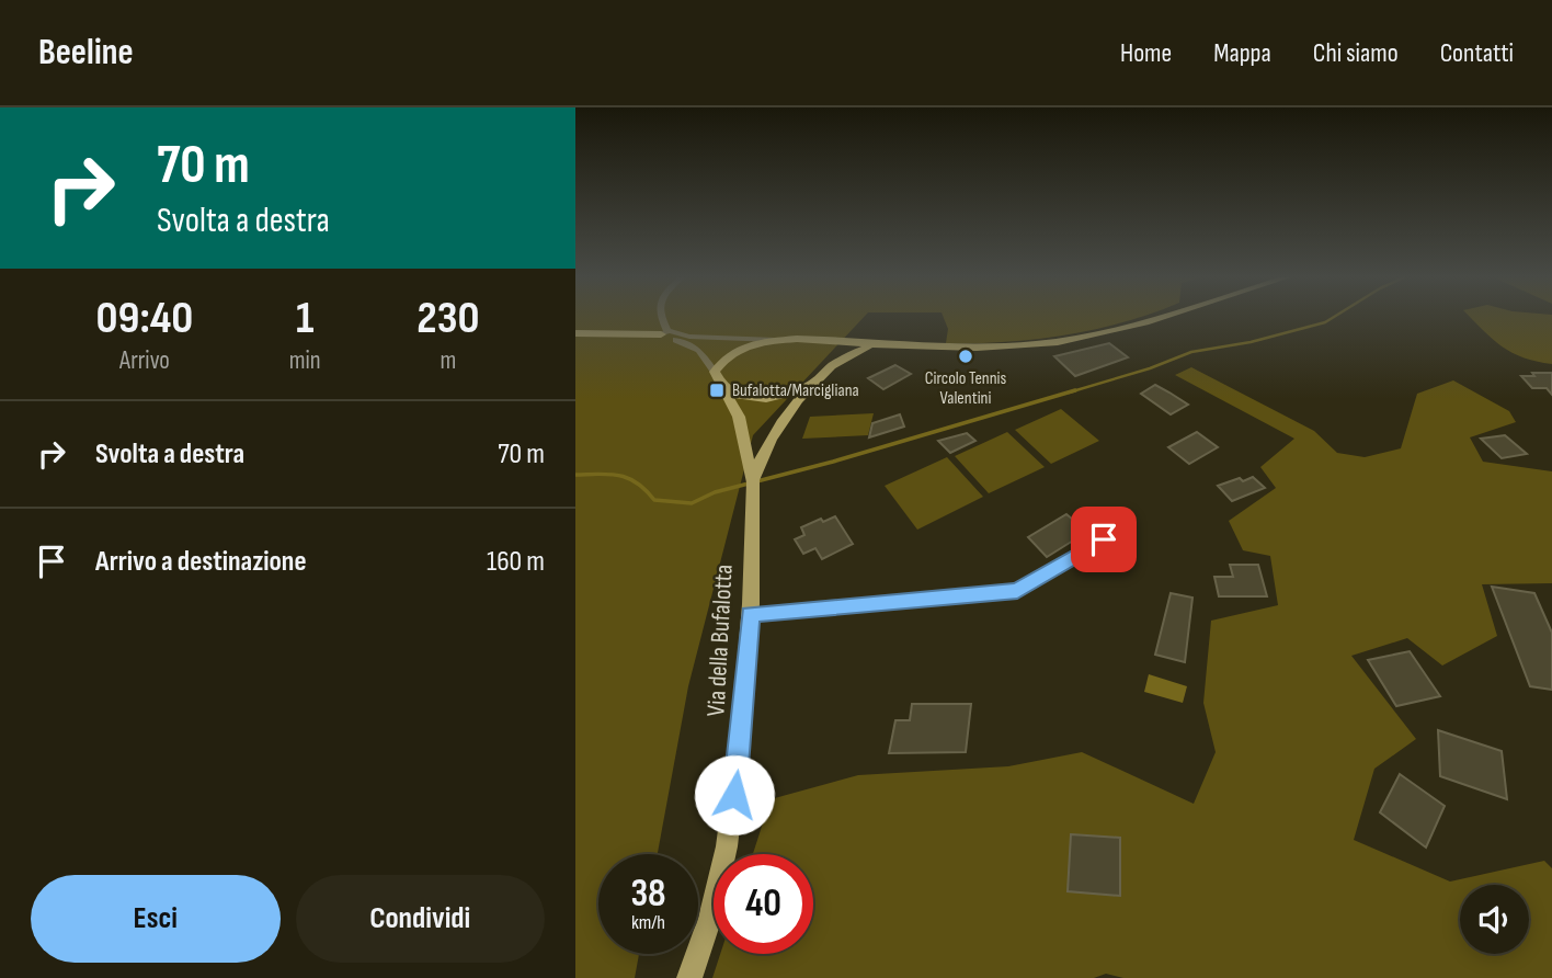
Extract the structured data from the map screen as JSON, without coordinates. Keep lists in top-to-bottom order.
{
  "streets": {
    "street": ["Via della Bufalotta"]
  },
  "places": {
    "other": ["Circolo Tennis Valentini"],
    "transit": ["Bufalotta/Marcigliana"]
  },
  "page": {
    "header": "Beeline",
    "nav": [
      "Home",
      "Mappa",
      "Chi siamo",
      "Contatti"
    ],
    "turn": ["70 m", "Svolta a destra"],
    "eta": [
      "09:40",
      "Arrivo",
      "1",
      "min",
      "230",
      "m"
    ],
    "list": [
      {
        "name": "Svolta a destra",
        "value": "70 m"
      },
      {
        "name": "Arrivo a destinazione",
        "value": "160 m"
      }
    ],
    "speed": "38 km/h",
    "limit": "40",
    "buttons": ["Esci", "Condividi"]
  }
}
